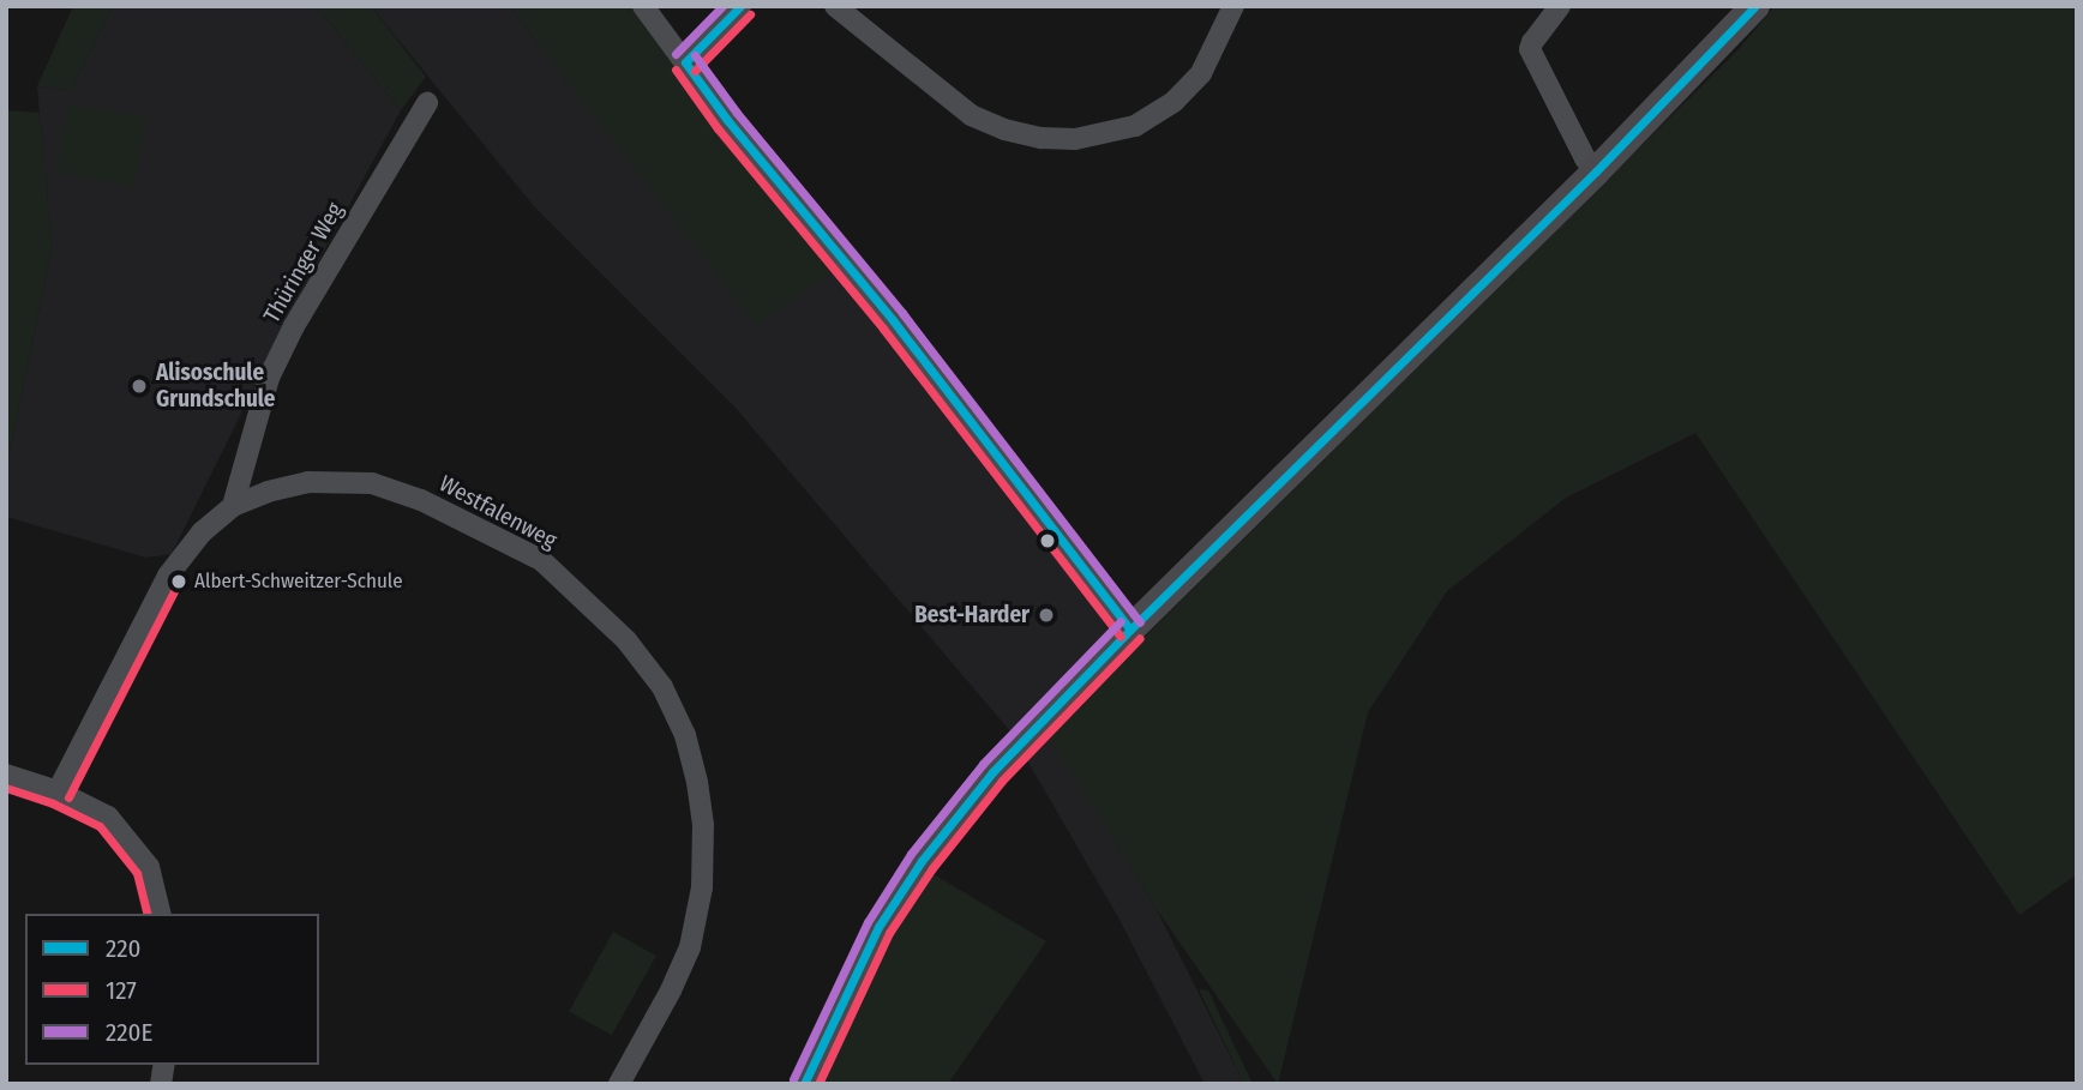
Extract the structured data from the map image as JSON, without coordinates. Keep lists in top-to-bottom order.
{
  "streets": {
    "street": ["Thüringer Weg", "Westfalenweg"]
  },
  "crossings": [
    ["Thüringer Weg", "Westfalenweg"]
  ],
  "places": ["Alisoschule Grundschule", "Albert-Schweitzer-Schule", "Best-Harder"],
  "lines": ["transit line 220", "transit line 220E", "transit line 127"],
  "legend": ["220", "127", "220E"]
}
